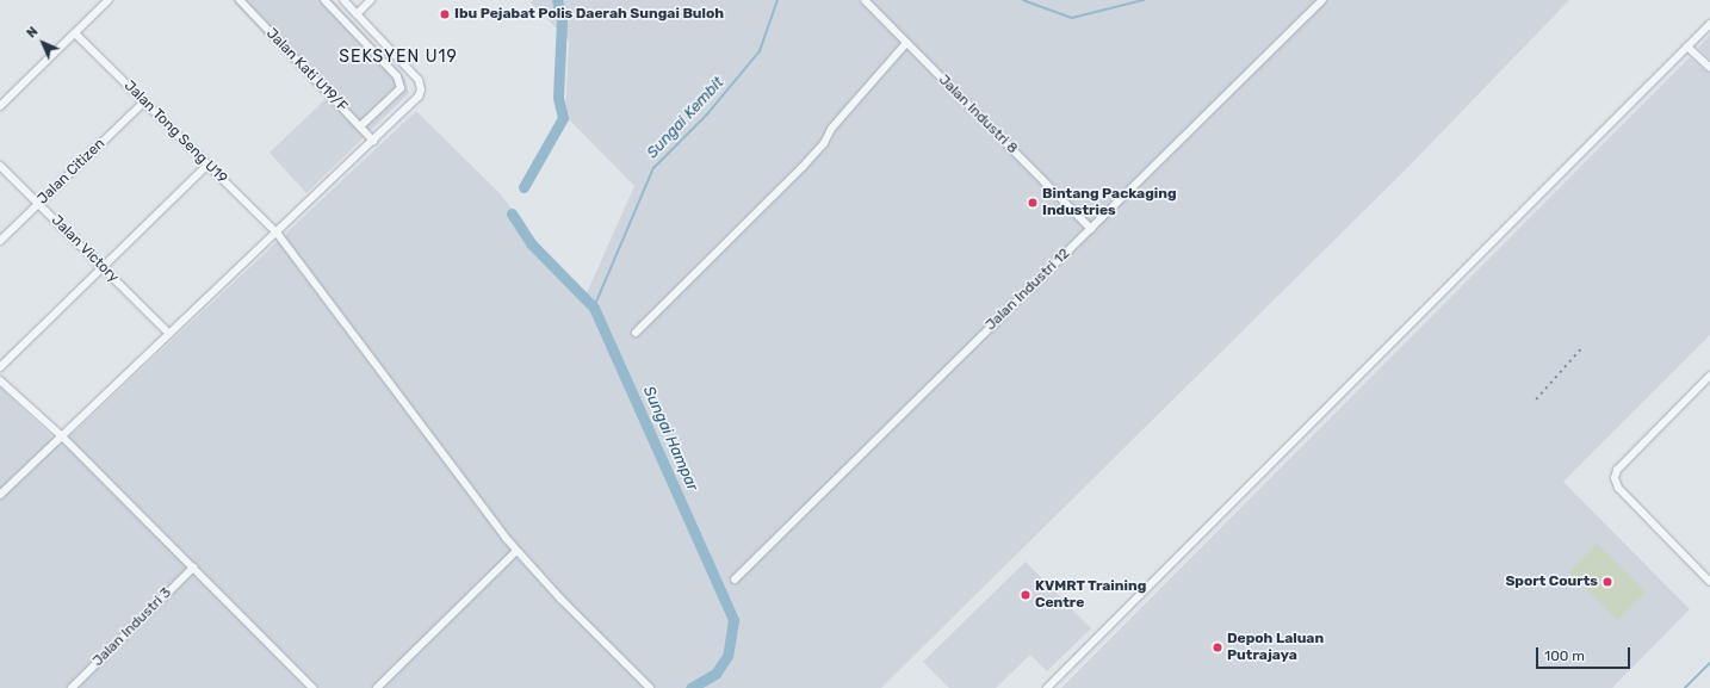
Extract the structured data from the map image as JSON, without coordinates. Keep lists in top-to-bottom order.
{
  "streets": {
    "street": [
      "Jalan Kati U19/F",
      "Jalan Industri 8",
      "Jalan Tong Seng U19",
      "Jalan Citizen",
      "Jalan Victory",
      "Jalan Industri 12",
      "Jalan Industri 3"
    ]
  },
  "crossings": [
    ["Jalan Industri 8", "Jalan Industri 12"],
    ["Jalan Tong Seng U19", "Jalan Citizen"],
    ["Jalan Citizen", "Jalan Victory"]
  ],
  "districts": ["SEKSYEN U19"],
  "water": ["Sungai Kembit", "Sungai Hampar"],
  "places": [
    "Ibu Pejabat Polis Daerah Sungai Buloh",
    "Bintang Packaging Industries",
    "Sport Courts",
    "KVMRT Training Centre",
    "Depoh Laluan Putrajaya"
  ],
  "scale_bar": "100 m",
  "north": "top left"
}
